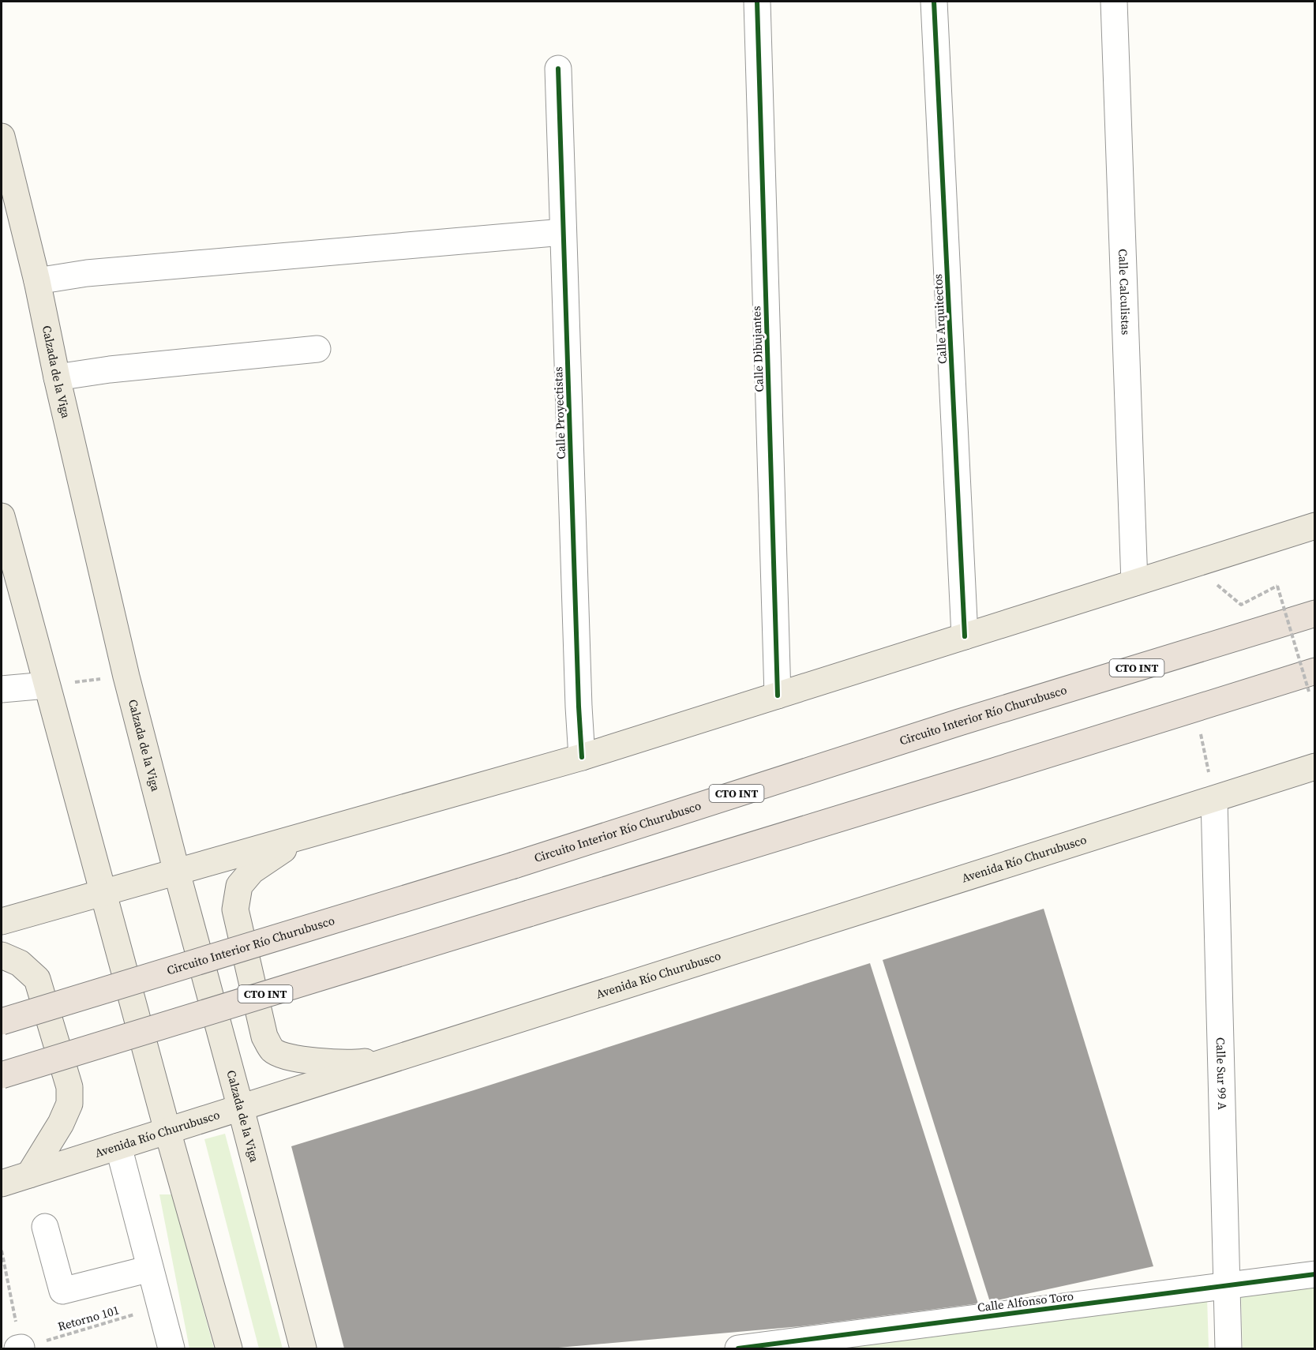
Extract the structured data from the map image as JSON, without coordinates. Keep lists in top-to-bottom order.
{
  "streets": {
    "highway": ["CTO INT", "Circuito Interior Río Churubusco"],
    "main road": ["Calzada de la Viga", "Avenida Río Churubusco"],
    "street": [
      "Calle Calculistas",
      "Calle Arquitectos",
      "Calle Dibujantes",
      "Calle Proyectistas",
      "Calle Sur 99 A",
      "Calle Alfonso Toro"
    ],
    "path": ["Retorno 101"]
  },
  "crossings": [
    ["Calzada de la Viga", "Avenida Río Churubusco"],
    ["Avenida Río Churubusco", "Calle Sur 99 A"],
    ["Calle Sur 99 A", "Calle Alfonso Toro"]
  ]
}
